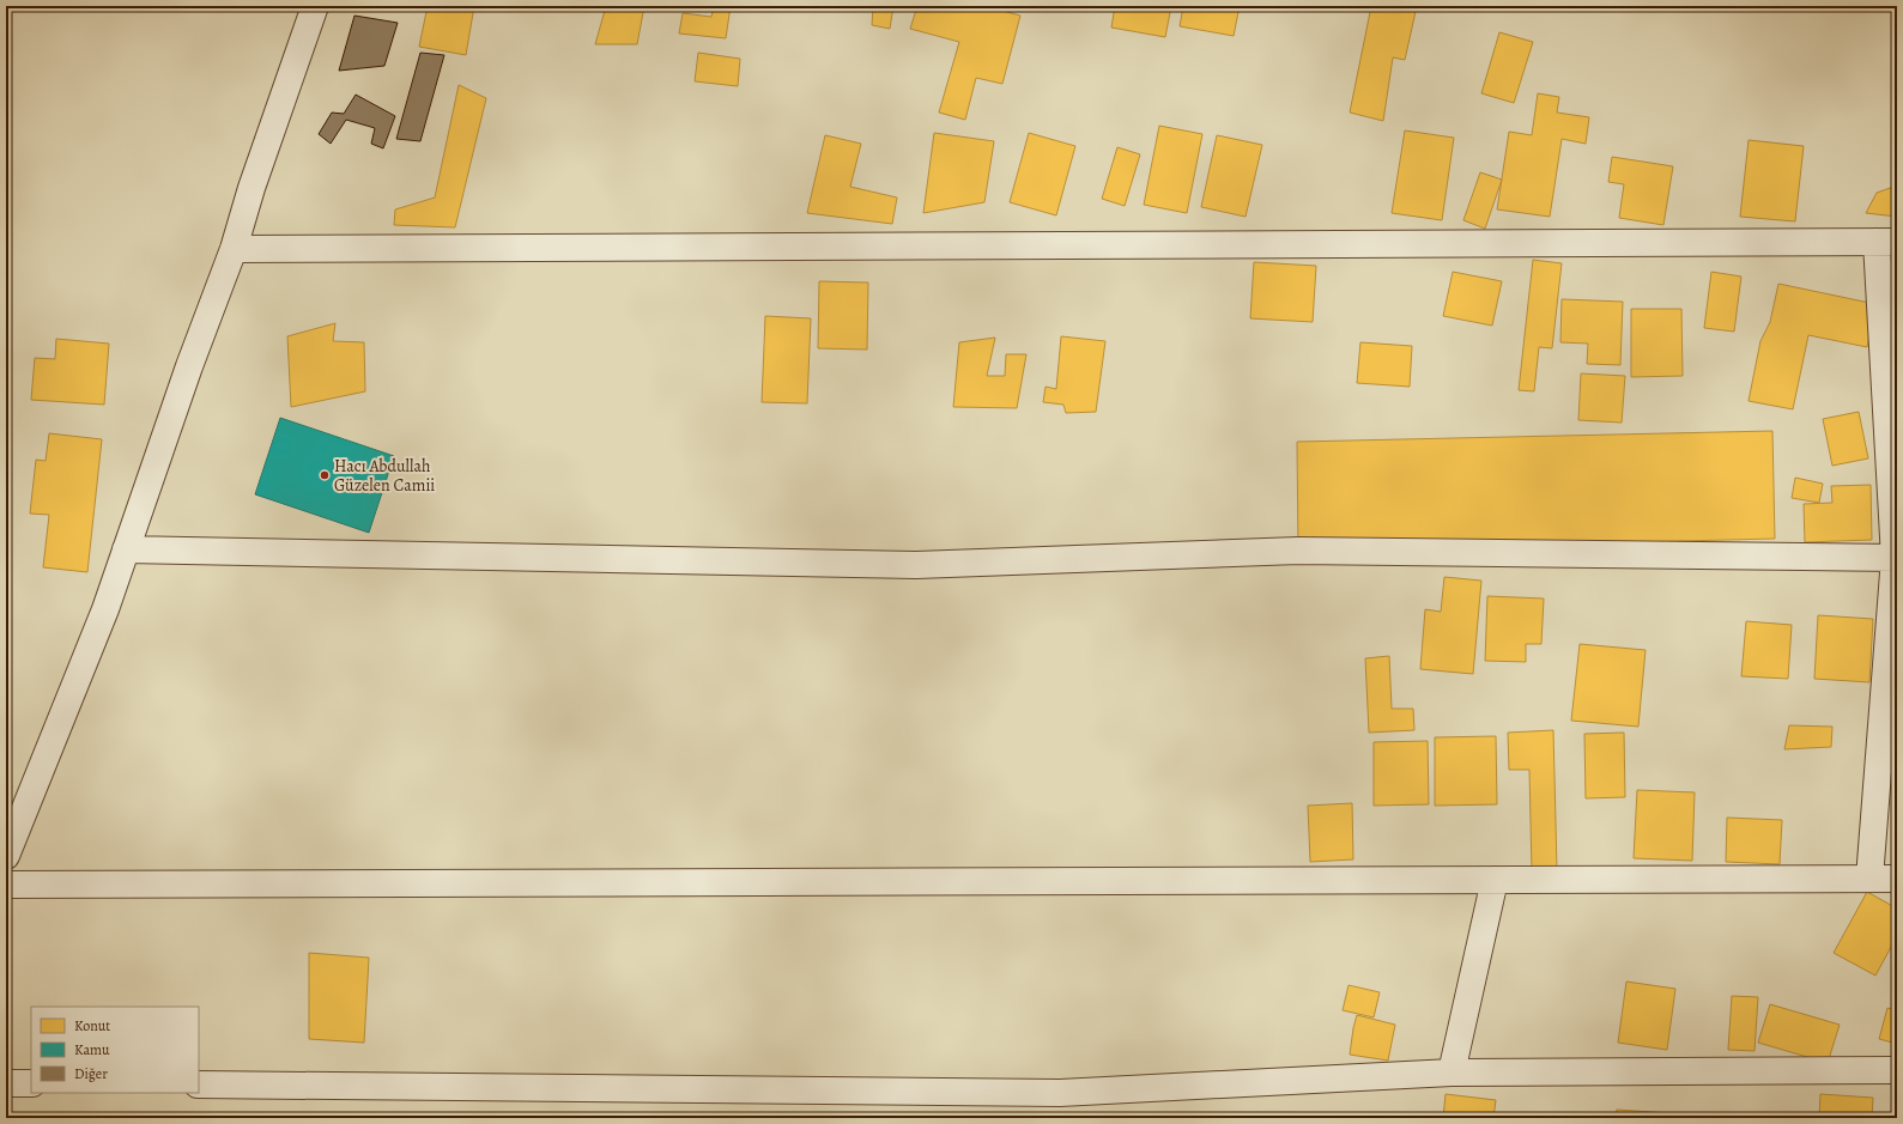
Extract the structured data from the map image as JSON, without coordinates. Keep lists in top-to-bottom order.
{
  "places": ["Hacı Abdullah Güzelen Camii"],
  "legend": ["Konut", "Kamu", "Diğer"]
}
